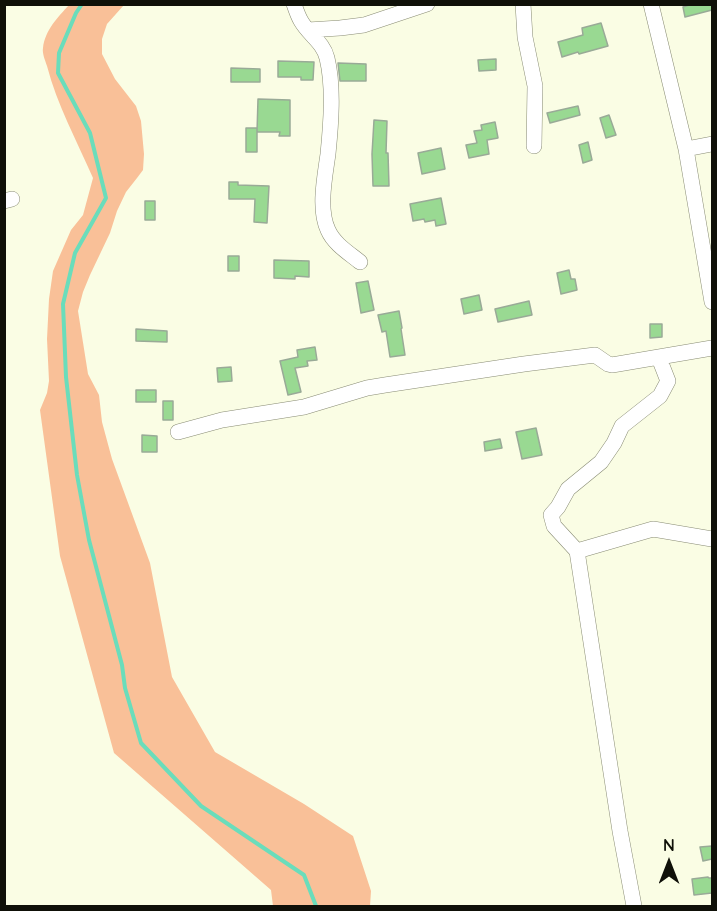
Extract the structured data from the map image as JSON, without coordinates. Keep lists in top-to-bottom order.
{
  "north": "top"
}
